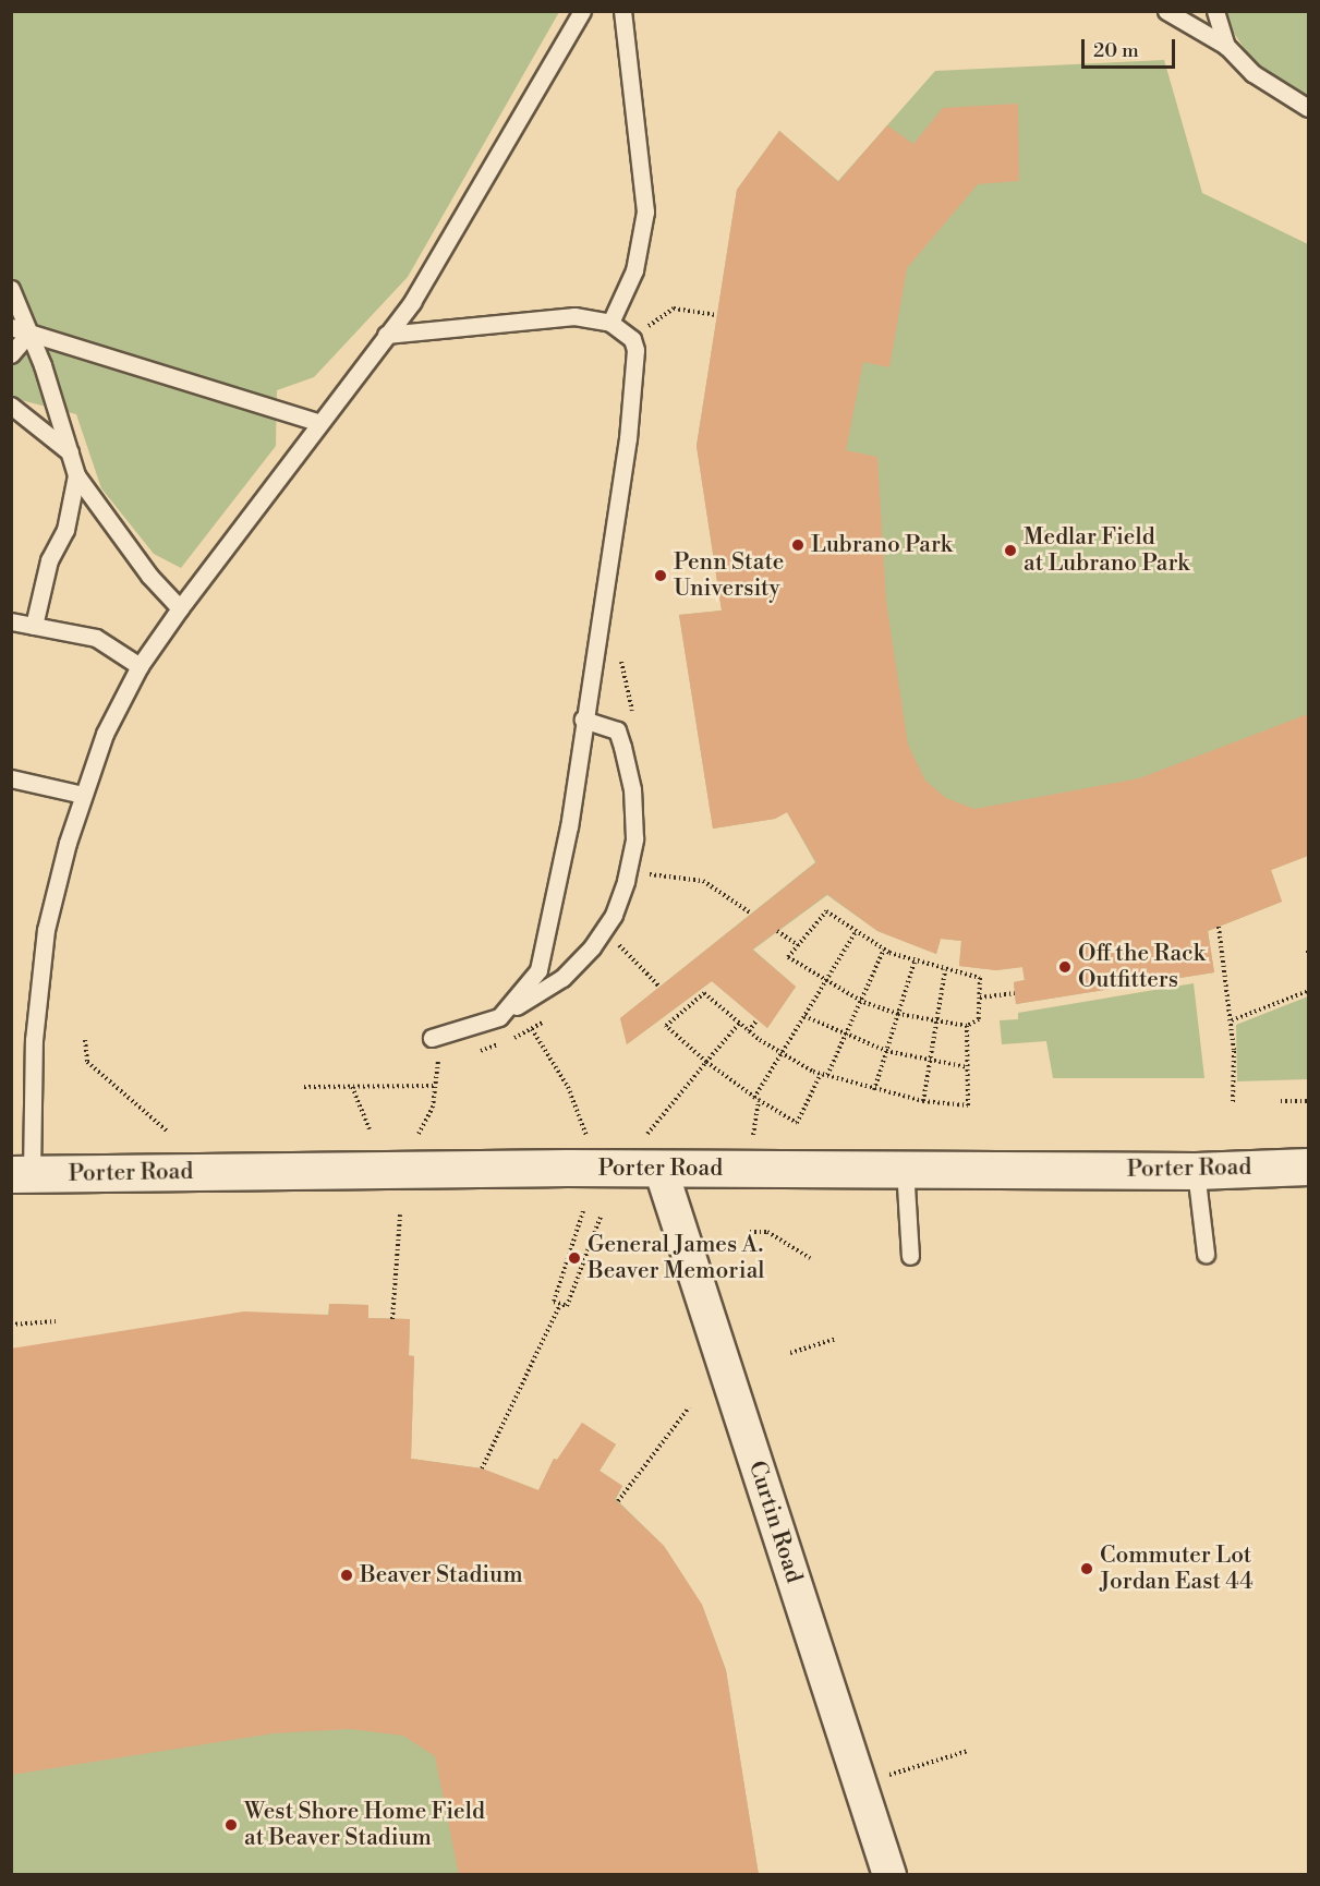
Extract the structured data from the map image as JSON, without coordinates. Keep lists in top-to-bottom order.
{
  "streets": {
    "street": ["Porter Road", "Curtin Road"]
  },
  "crossings": [
    ["Porter Road", "Curtin Road"]
  ],
  "places": [
    "Lubrano Park",
    "Medlar Field at Lubrano Park",
    "Penn State University",
    "Off the Rack Outfitters",
    "General James A. Beaver Memorial",
    "Commuter Lot Jordan East 44",
    "Beaver Stadium",
    "West Shore Home Field at Beaver Stadium"
  ],
  "scale_bar": "20 m"
}
